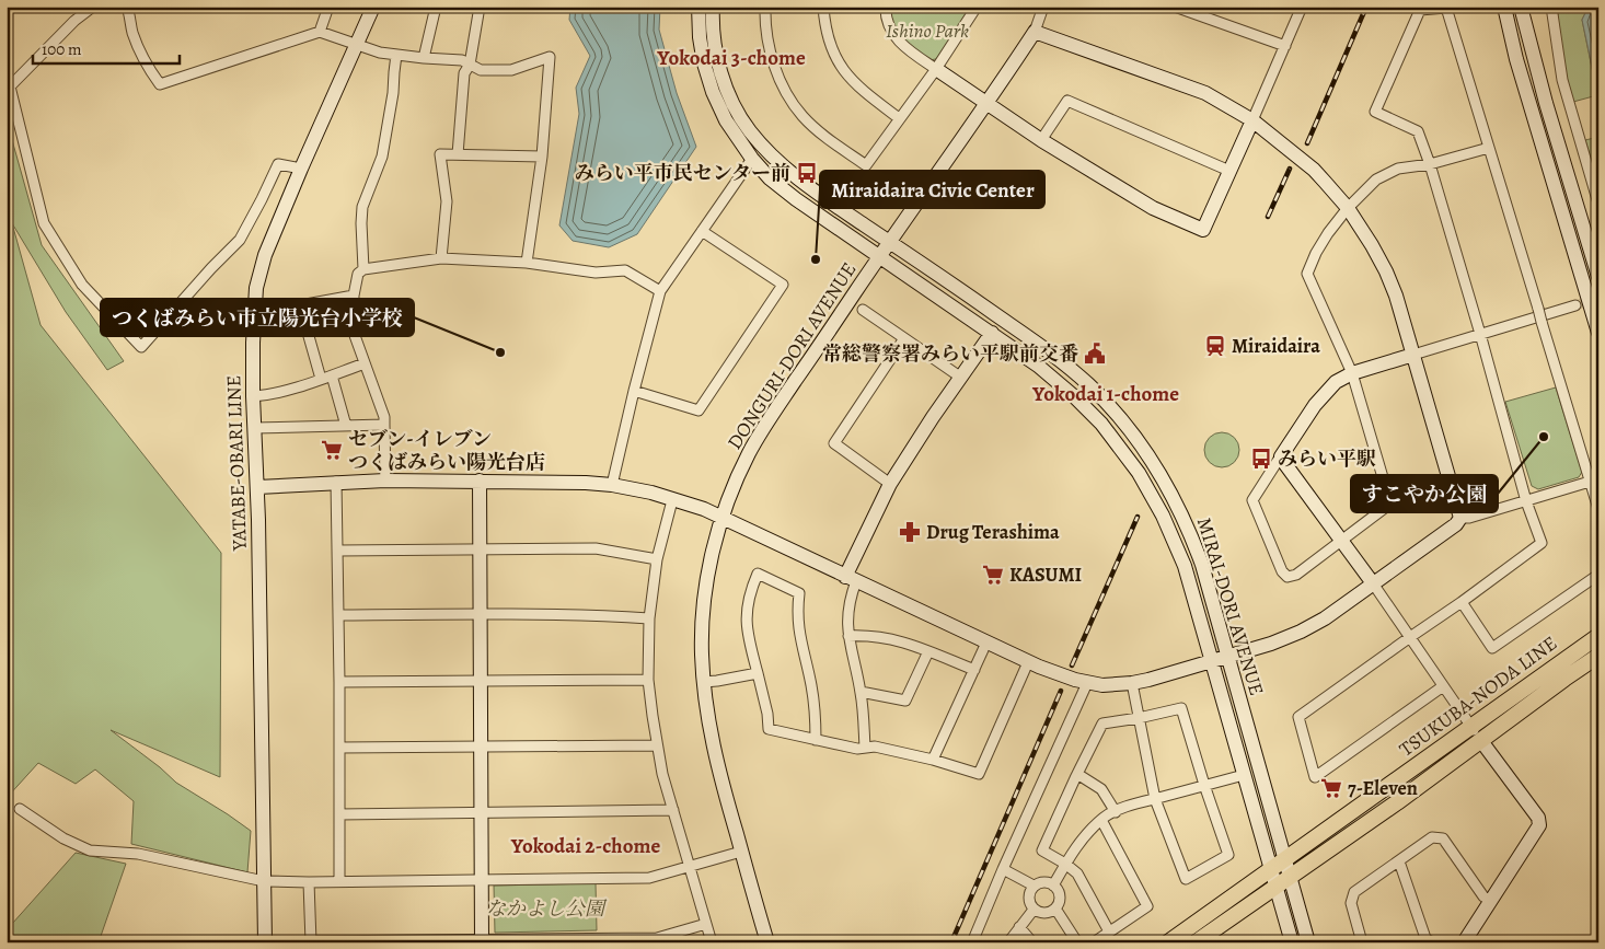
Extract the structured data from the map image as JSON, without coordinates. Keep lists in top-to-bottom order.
{
  "streets": {
    "main road": ["TSUKUBA-NODA LINE"],
    "street": ["DONGURI-DORI AVENUE", "YATABE-OBARI LINE", "MIRAI-DORI AVENUE"]
  },
  "crossings": [
    ["DONGURI-DORI AVENUE", "MIRAI-DORI AVENUE"],
    ["MIRAI-DORI AVENUE", "TSUKUBA-NODA LINE"]
  ],
  "districts": ["Yokodai 3-chome", "Yokodai 1-chome", "Yokodai 2-chome"],
  "parks": ["Ishino Park", "なかよし公園"],
  "places": {
    "bus stop": ["みらい平市民センター前", "みらい平駅"],
    "other": ["Miraidaira Civic Center", "つくばみらい市立陽光台小学校", "すこやか公園"],
    "station": ["Miraidaira"],
    "public building": ["常総警察署みらい平駅前交番"],
    "supermarket": ["セブン-イレブン つくばみらい陽光台店", "KASUMI", "7-Eleven"],
    "pharmacy": ["Drug Terashima"]
  },
  "scale_bar": "100 m"
}
